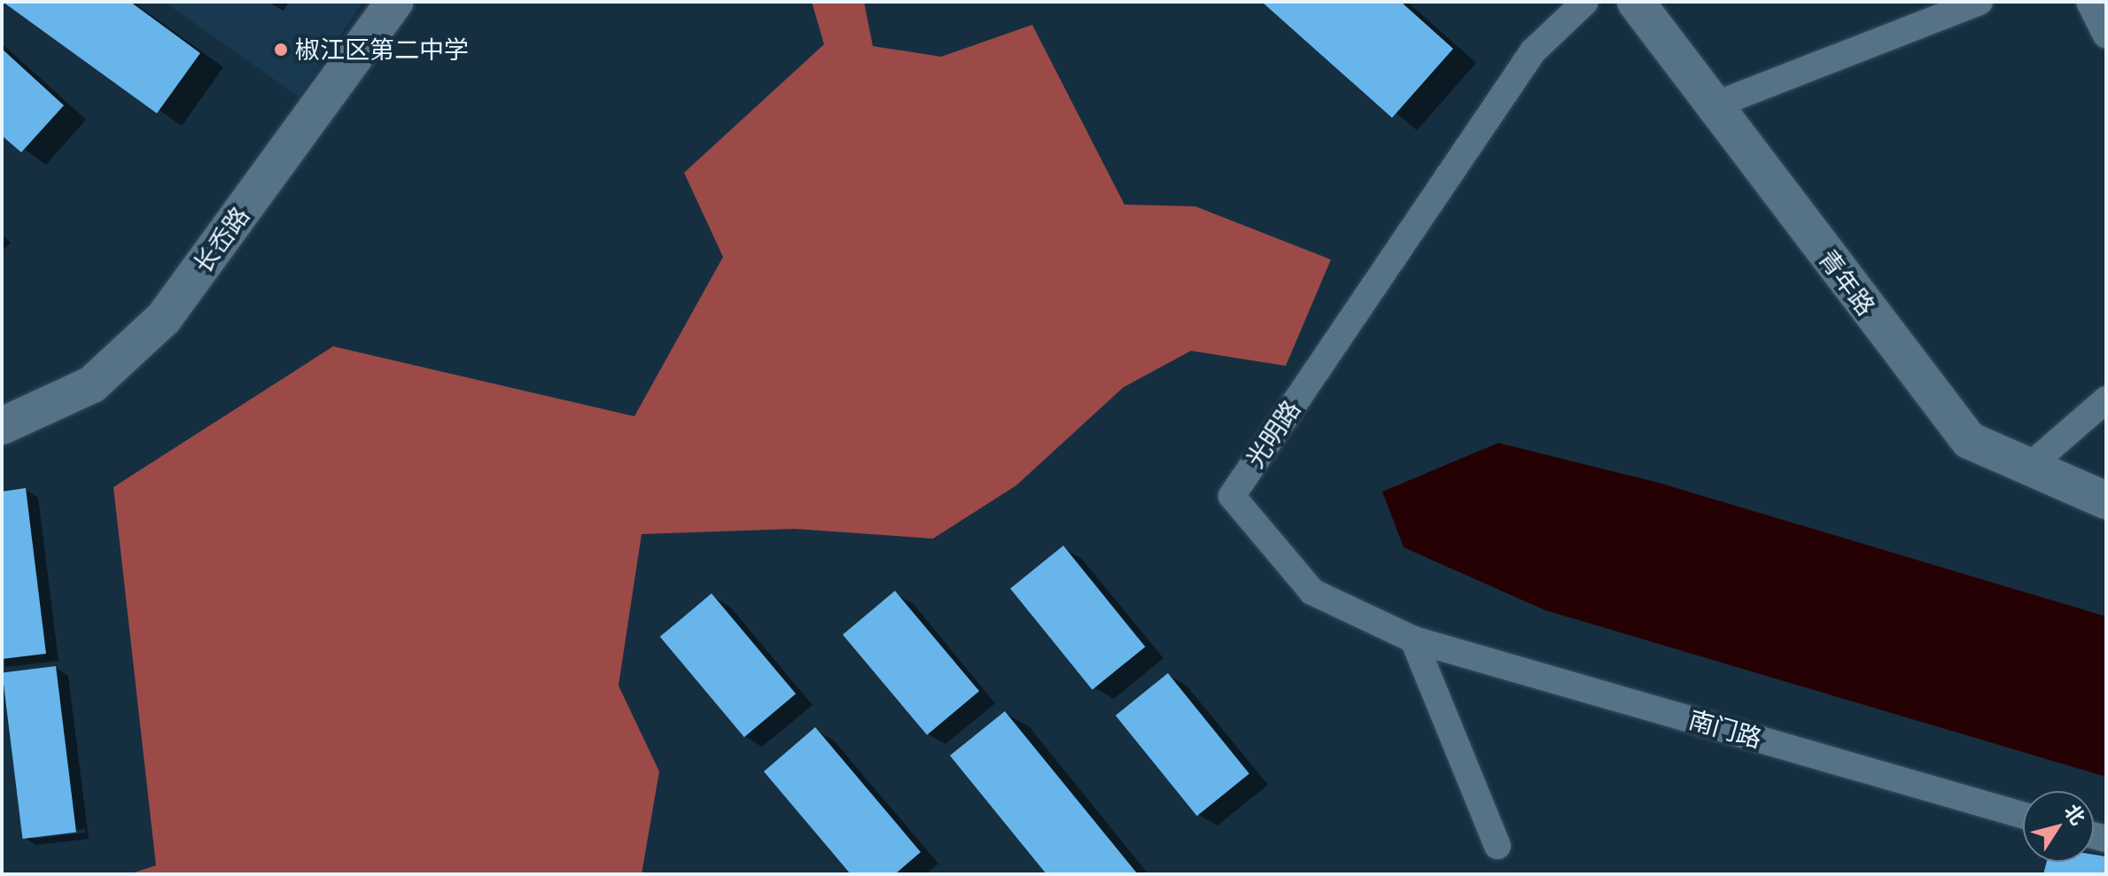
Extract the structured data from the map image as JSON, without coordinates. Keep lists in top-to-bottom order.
{
  "streets": {
    "main road": ["长岙路", "青年路"],
    "street": ["光明路", "南门路"]
  },
  "crossings": [
    ["光明路", "南门路"]
  ],
  "places": ["椒江区第二中学"],
  "north": "top right"
}
